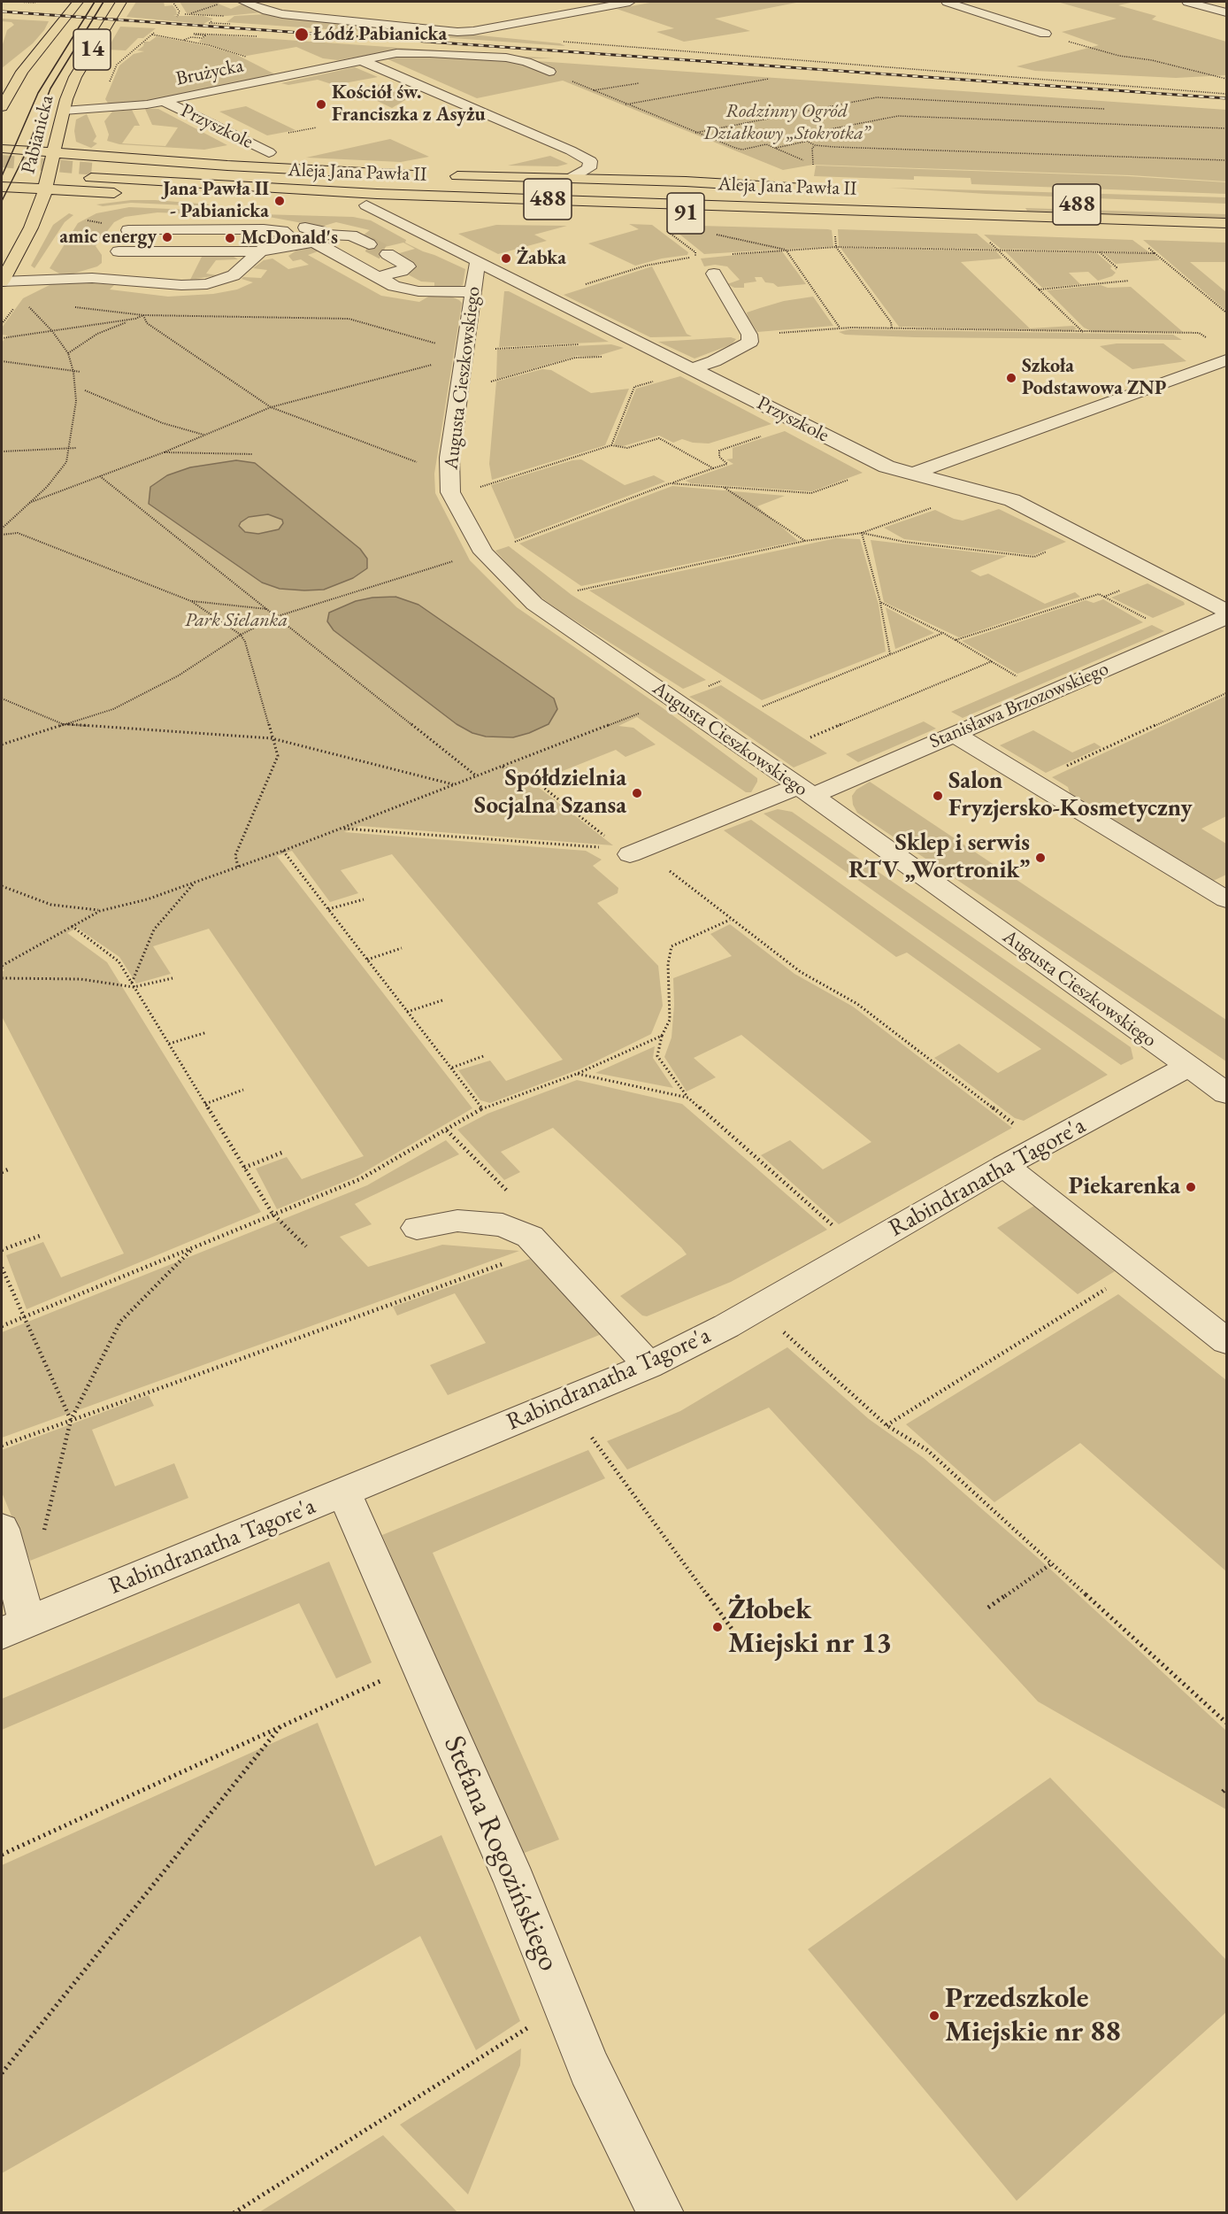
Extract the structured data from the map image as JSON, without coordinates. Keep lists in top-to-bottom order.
{
  "streets": {
    "main road": [
      "14",
      "Pabianicka",
      "Aleja Jana Pawła II",
      "488",
      "91"
    ],
    "street": [
      "Brużycka",
      "Przyszkole",
      "Augusta Cieszkowskiego",
      "Stanisława Brzozowskiego",
      "Rabindranatha Tagore'a",
      "Stefana Rogozińskiego"
    ]
  },
  "crossings": [
    ["Brużycka", "Przyszkole"],
    ["Brużycka", "Pabianicka"],
    ["Przyszkole", "91"],
    ["Przyszkole", "Augusta Cieszkowskiego"],
    ["Aleja Jana Pawła II", "91"],
    ["Augusta Cieszkowskiego", "Stanisława Brzozowskiego"],
    ["Augusta Cieszkowskiego", "Rabindranatha Tagore'a"],
    ["Rabindranatha Tagore'a", "Stefana Rogozińskiego"]
  ],
  "parks": ["Rodzinny Ogród Działkowy „Stokrotka”", "Park Sielanka"],
  "places": [
    "Łódź Pabianicka",
    "Kościół św. Franciszka z Asyżu",
    "Jana Pawła II - Pabianicka",
    "amic energy",
    "McDonald's",
    "Żabka",
    "Szkoła Podstawowa ZNP",
    "Spółdzielnia Socjalna Szansa",
    "Salon Fryzjersko-Kosmetyczny",
    "Sklep i serwis RTV „Wortronik”",
    "Piekarenka",
    "Żłobek Miejski nr 13",
    "Przedszkole Miejskie nr 88"
  ]
}
